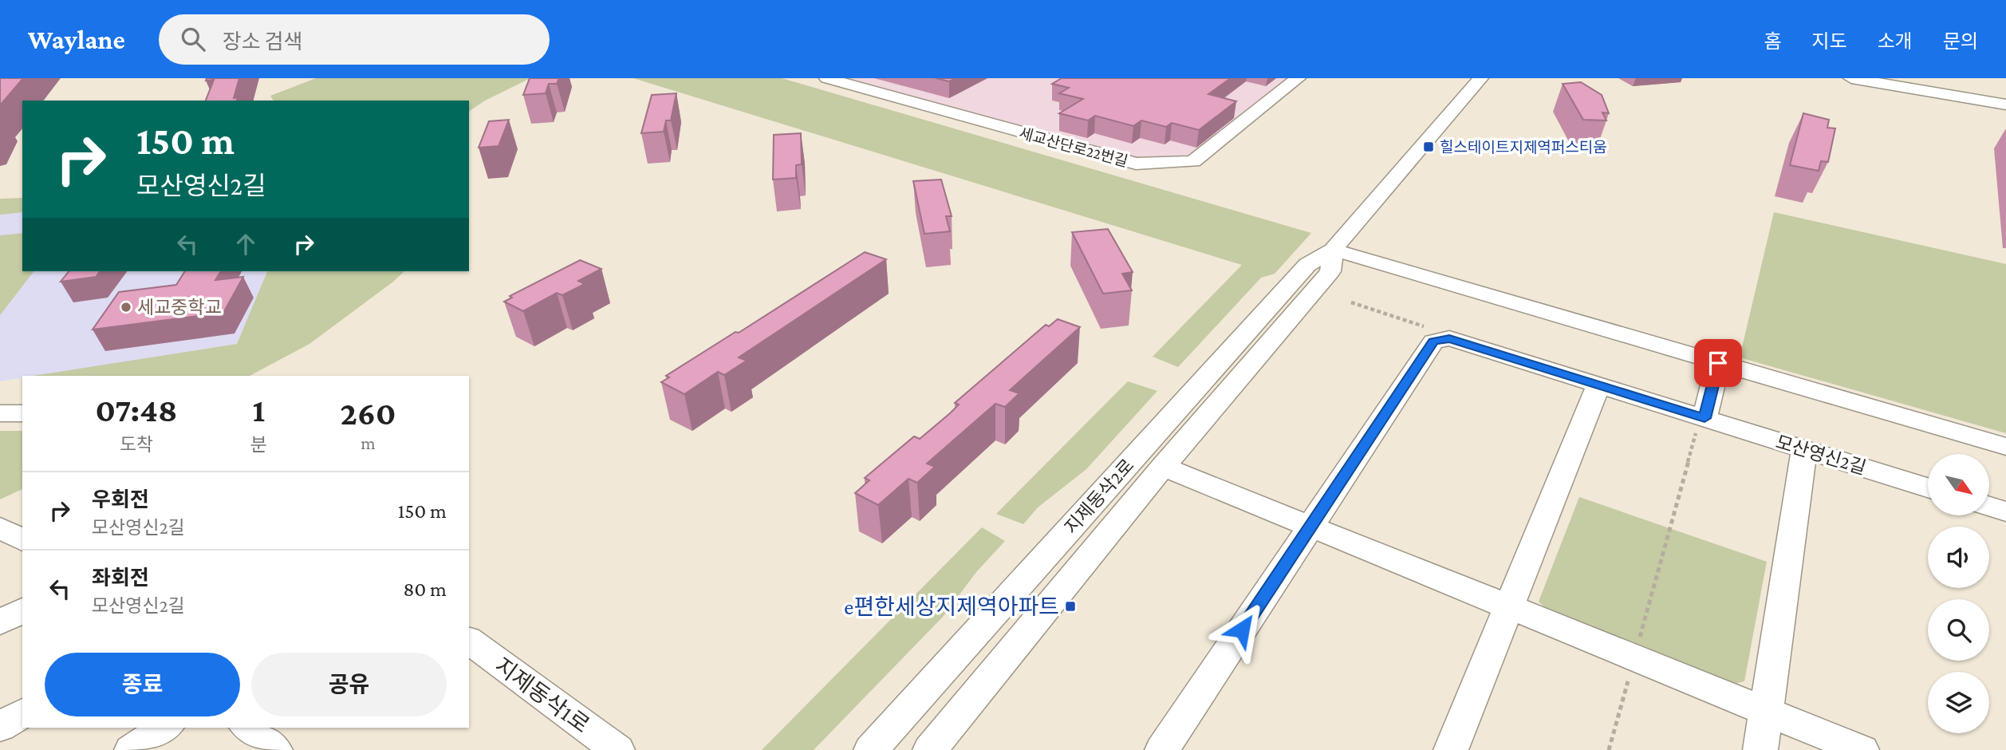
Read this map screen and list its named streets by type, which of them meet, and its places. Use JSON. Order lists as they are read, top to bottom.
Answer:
{
  "streets": {
    "street": [
      "세교산단로22번길",
      "모산영신2길",
      "지제동삭2로",
      "지제동삭1로"
    ]
  },
  "places": {
    "transit": ["힐스테이트지제역퍼스티움", "e편한세상지제역아파트"],
    "other": ["세교중학교"]
  },
  "north": "bottom right",
  "page": {
    "header": "Waylane",
    "search": "장소 검색",
    "nav": [
      "홈",
      "지도",
      "소개",
      "문의"
    ],
    "turn": ["150 m", "모산영신2길"],
    "eta": [
      "07:48",
      "도착",
      "1",
      "분",
      "260",
      "m"
    ],
    "list": [
      {
        "name": "우회전",
        "note": "모산영신2길",
        "value": "150 m"
      },
      {
        "name": "좌회전",
        "note": "모산영신2길",
        "value": "80 m"
      }
    ],
    "buttons": ["종료", "공유"]
  }
}
